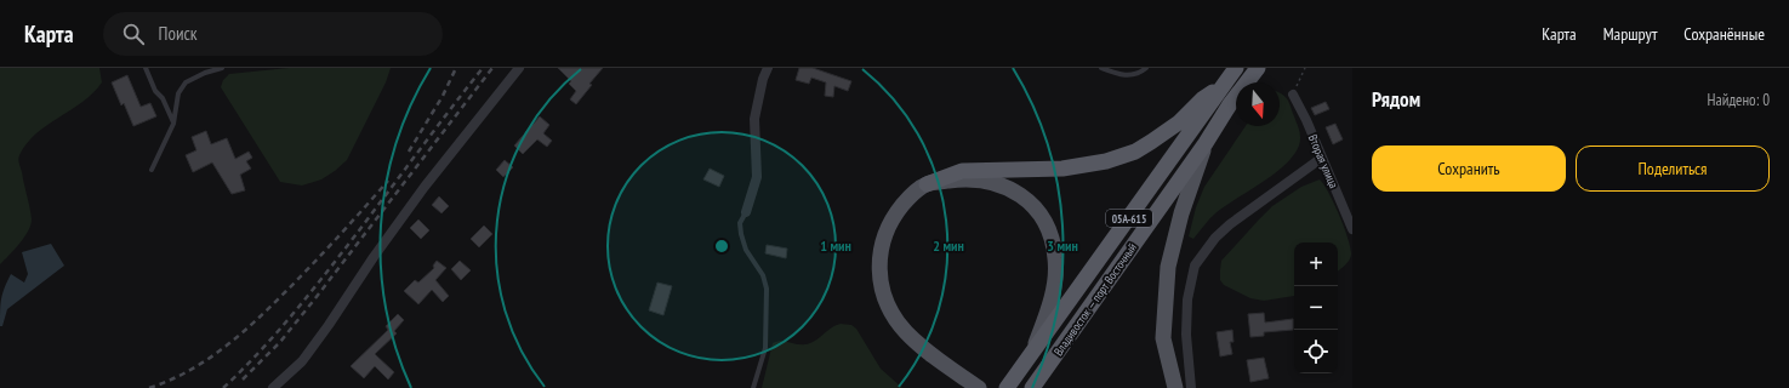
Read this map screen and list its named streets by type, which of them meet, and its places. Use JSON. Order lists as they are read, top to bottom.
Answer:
{
  "streets": {
    "highway": ["05А-615", "Владивосток — порт Восточный"],
    "street": ["Вторая улица"]
  },
  "north": "bottom",
  "page": {
    "header": "Карта",
    "search": "Поиск",
    "nav": ["Карта", "Маршрут", "Сохранённые"],
    "heading": ["Рядом", "Найдено: 0"],
    "buttons": ["Сохранить", "Поделиться"],
    "map_buttons": ["+", "−"]
  },
  "rings": ["1 мин", "2 мин", "3 мин"]
}
